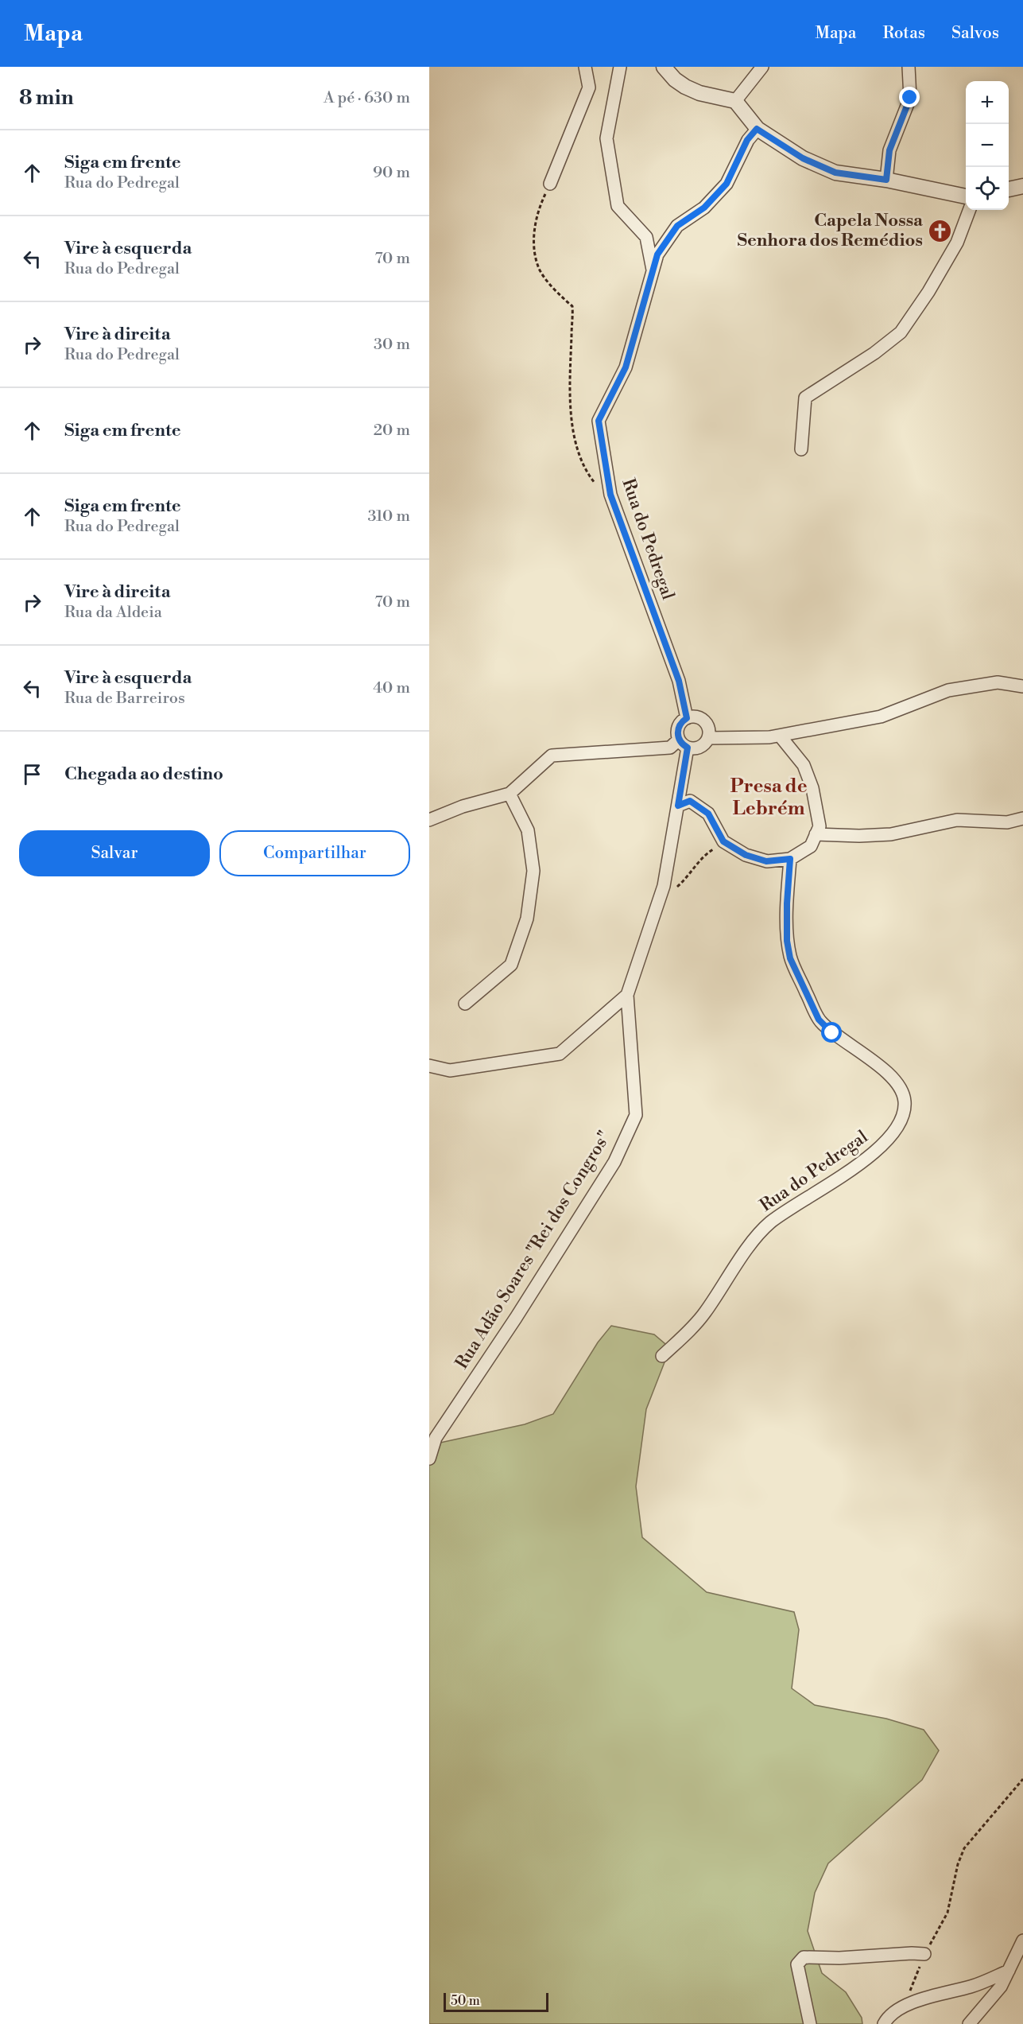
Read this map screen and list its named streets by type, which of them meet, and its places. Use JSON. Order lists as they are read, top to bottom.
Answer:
{
  "streets": {
    "street": ["Rua do Pedregal", "Rua Adão Soares \"Rei dos Congros\""]
  },
  "districts": ["Presa de Lebrém"],
  "places": {
    "church": ["Capela Nossa Senhora dos Remédios"]
  },
  "scale_bar": "50 m",
  "page": {
    "header": "Mapa",
    "nav": ["Mapa", "Rotas", "Salvos"],
    "heading": ["8 min", "A pé · 630 m"],
    "map_buttons": ["+", "−"],
    "list": [
      ["Siga em frente", "Rua do Pedregal", "90 m"],
      ["Vire à esquerda", "Rua do Pedregal", "70 m"],
      ["Vire à direita", "Rua do Pedregal", "30 m"],
      ["Siga em frente", "20 m"],
      ["Siga em frente", "Rua do Pedregal", "310 m"],
      ["Vire à direita", "Rua da Aldeia", "70 m"],
      ["Vire à esquerda", "Rua de Barreiros", "40 m"],
      "Chegada ao destino"
    ],
    "buttons": ["Salvar", "Compartilhar"],
    "scale": "50 m"
  }
}
